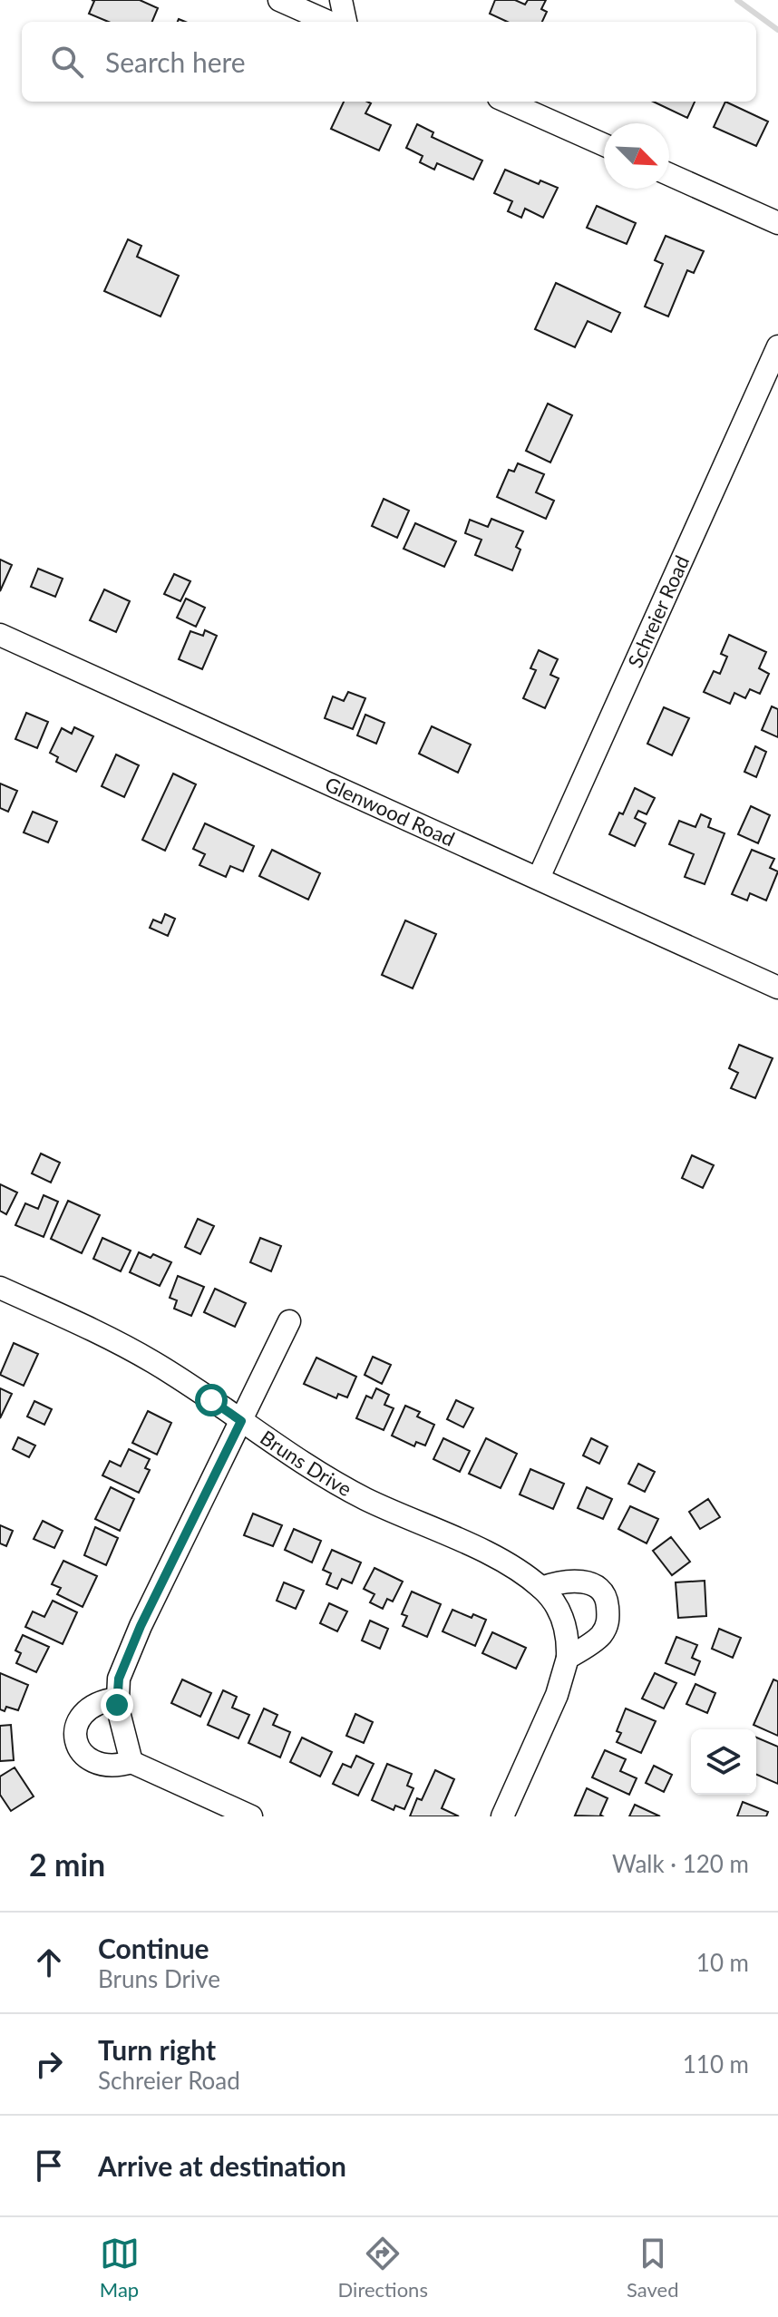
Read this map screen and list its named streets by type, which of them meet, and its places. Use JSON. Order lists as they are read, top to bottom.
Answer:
{
  "streets": {
    "street": ["Schreier Road", "Glenwood Road", "Bruns Drive"]
  },
  "crossings": [
    ["Schreier Road", "Glenwood Road"]
  ],
  "north": "bottom right",
  "page": {
    "search": "Search here",
    "heading": ["2 min", "Walk · 120 m"],
    "list": [
      ["Continue", "Bruns Drive", "10 m"],
      ["Turn right", "Schreier Road", "110 m"],
      "Arrive at destination"
    ],
    "nav": ["Map", "Directions", "Saved"]
  }
}
